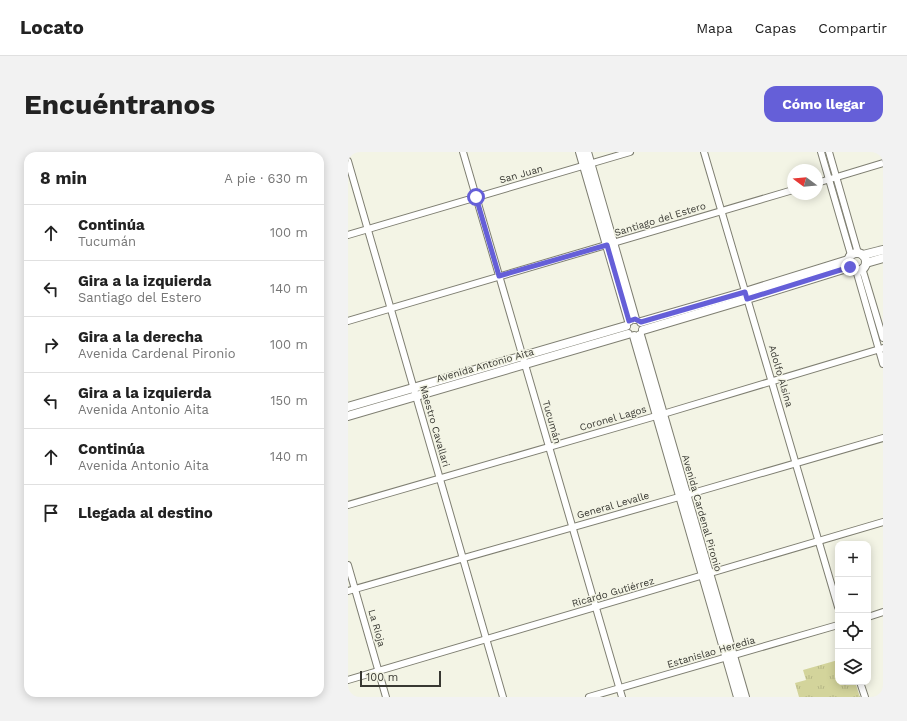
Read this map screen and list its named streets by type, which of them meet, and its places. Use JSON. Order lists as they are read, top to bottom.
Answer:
{
  "streets": {
    "main road": ["Avenida Antonio Aita", "Avenida Cardenal Pironio"],
    "street": [
      "San Juan",
      "Santiago del Estero",
      "Adolfo Alsina",
      "Coronel Lagos",
      "Tucumán",
      "Maestro Cavallari",
      "General Levalle",
      "Ricardo Gutiérrez",
      "La Rioja",
      "Estanislao Heredia"
    ]
  },
  "crossings": [
    ["San Juan", "Tucumán"],
    ["San Juan", "Maestro Cavallari"],
    ["San Juan", "Avenida Cardenal Pironio"],
    ["Santiago del Estero", "Adolfo Alsina"],
    ["Santiago del Estero", "Tucumán"],
    ["Santiago del Estero", "Maestro Cavallari"],
    ["Santiago del Estero", "Avenida Cardenal Pironio"],
    ["Avenida Antonio Aita", "Adolfo Alsina"],
    ["Avenida Antonio Aita", "Tucumán"],
    ["Avenida Antonio Aita", "Maestro Cavallari"],
    ["Avenida Antonio Aita", "Avenida Cardenal Pironio"],
    ["Adolfo Alsina", "Coronel Lagos"],
    ["Adolfo Alsina", "General Levalle"],
    ["Adolfo Alsina", "Ricardo Gutiérrez"],
    ["Coronel Lagos", "Tucumán"],
    ["Coronel Lagos", "Maestro Cavallari"],
    ["Coronel Lagos", "Avenida Cardenal Pironio"],
    ["Tucumán", "General Levalle"],
    ["Tucumán", "Ricardo Gutiérrez"],
    ["Tucumán", "Estanislao Heredia"],
    ["Maestro Cavallari", "General Levalle"],
    ["Maestro Cavallari", "Ricardo Gutiérrez"],
    ["General Levalle", "Avenida Cardenal Pironio"],
    ["General Levalle", "La Rioja"],
    ["Avenida Cardenal Pironio", "Ricardo Gutiérrez"],
    ["Avenida Cardenal Pironio", "Estanislao Heredia"],
    ["Ricardo Gutiérrez", "La Rioja"]
  ],
  "scale_bar": "100 m",
  "north": "left",
  "page": {
    "header": "Locato",
    "nav": ["Mapa", "Capas", "Compartir"],
    "buttons": "Cómo llegar",
    "title": "Encuéntranos",
    "heading": ["8 min", "A pie · 630 m"],
    "list": [
      ["Continúa", "Tucumán", "100 m"],
      ["Gira a la izquierda", "Santiago del Estero", "140 m"],
      ["Gira a la derecha", "Avenida Cardenal Pironio", "100 m"],
      ["Gira a la izquierda", "Avenida Antonio Aita", "150 m"],
      ["Continúa", "Avenida Antonio Aita", "140 m"],
      "Llegada al destino"
    ],
    "map_buttons": ["+", "−"],
    "scale": "100 m"
  }
}
